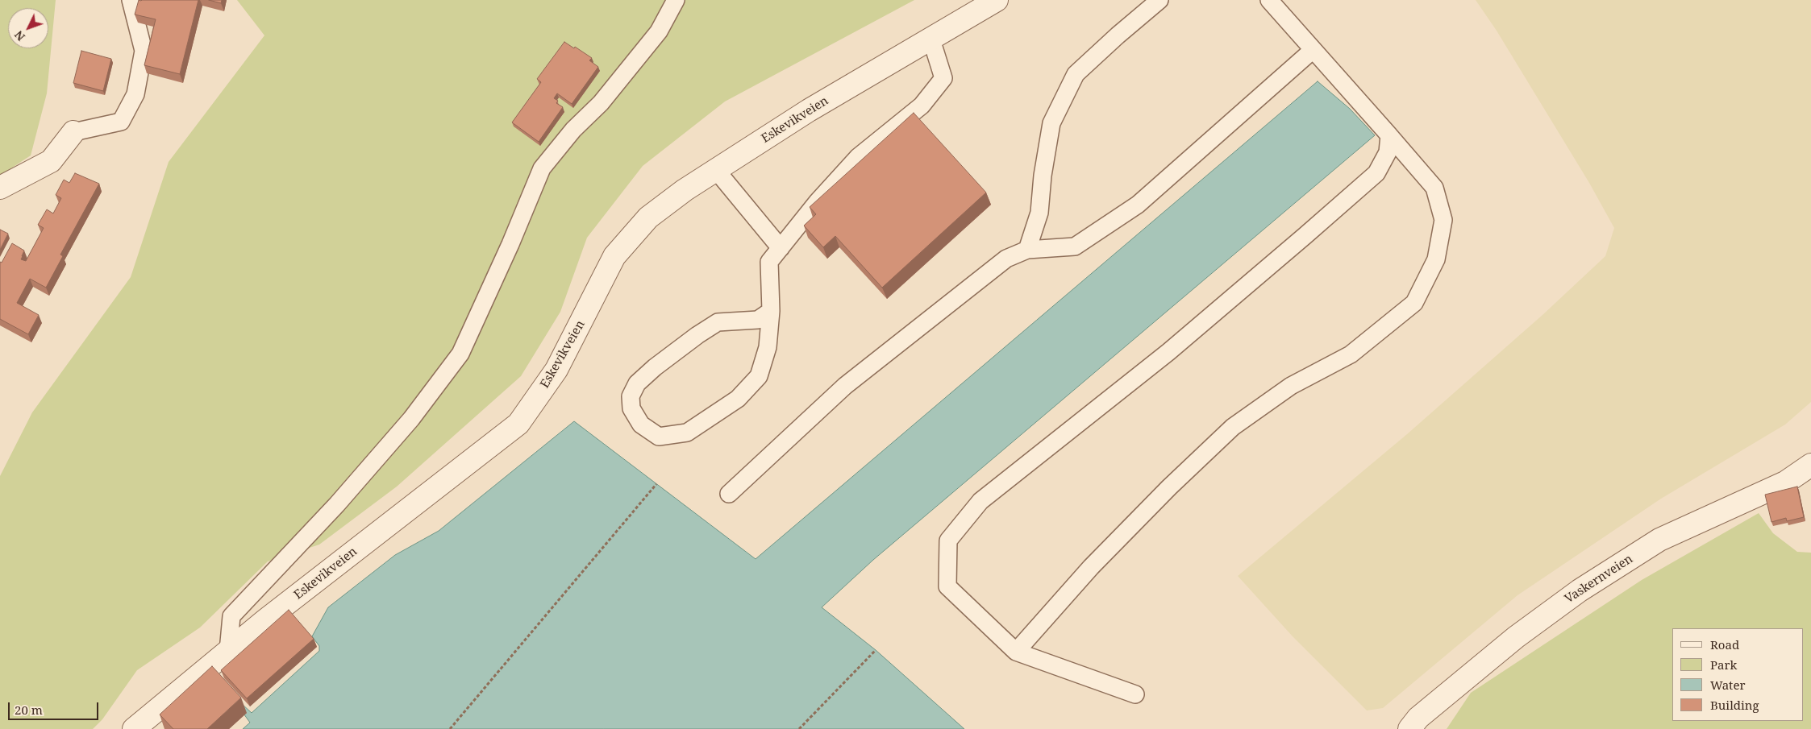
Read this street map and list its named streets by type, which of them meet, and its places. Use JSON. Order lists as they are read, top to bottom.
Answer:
{
  "streets": {
    "street": ["Eskevikveien", "Vaskernveien"]
  },
  "legend": [
    "Road",
    "Park",
    "Water",
    "Building"
  ],
  "scale_bar": "20 m",
  "north": "bottom left"
}
